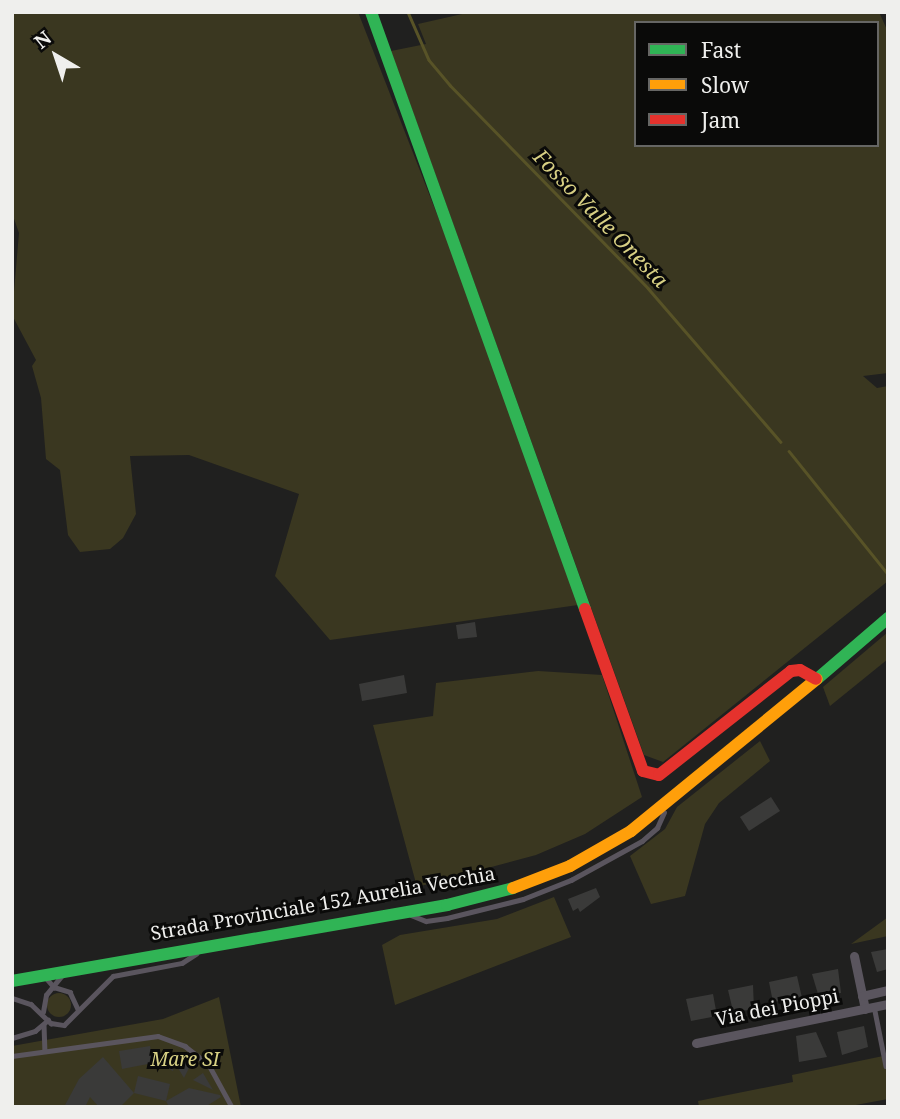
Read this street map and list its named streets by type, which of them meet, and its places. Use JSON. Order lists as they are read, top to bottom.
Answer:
{
  "streets": {
    "street": ["Strada Provinciale 152 Aurelia Vecchia", "Via dei Pioppi"]
  },
  "water": ["Fosso Valle Onesta"],
  "parks": ["Mare SI"],
  "legend": ["Fast", "Slow", "Jam"],
  "north": "top left"
}
